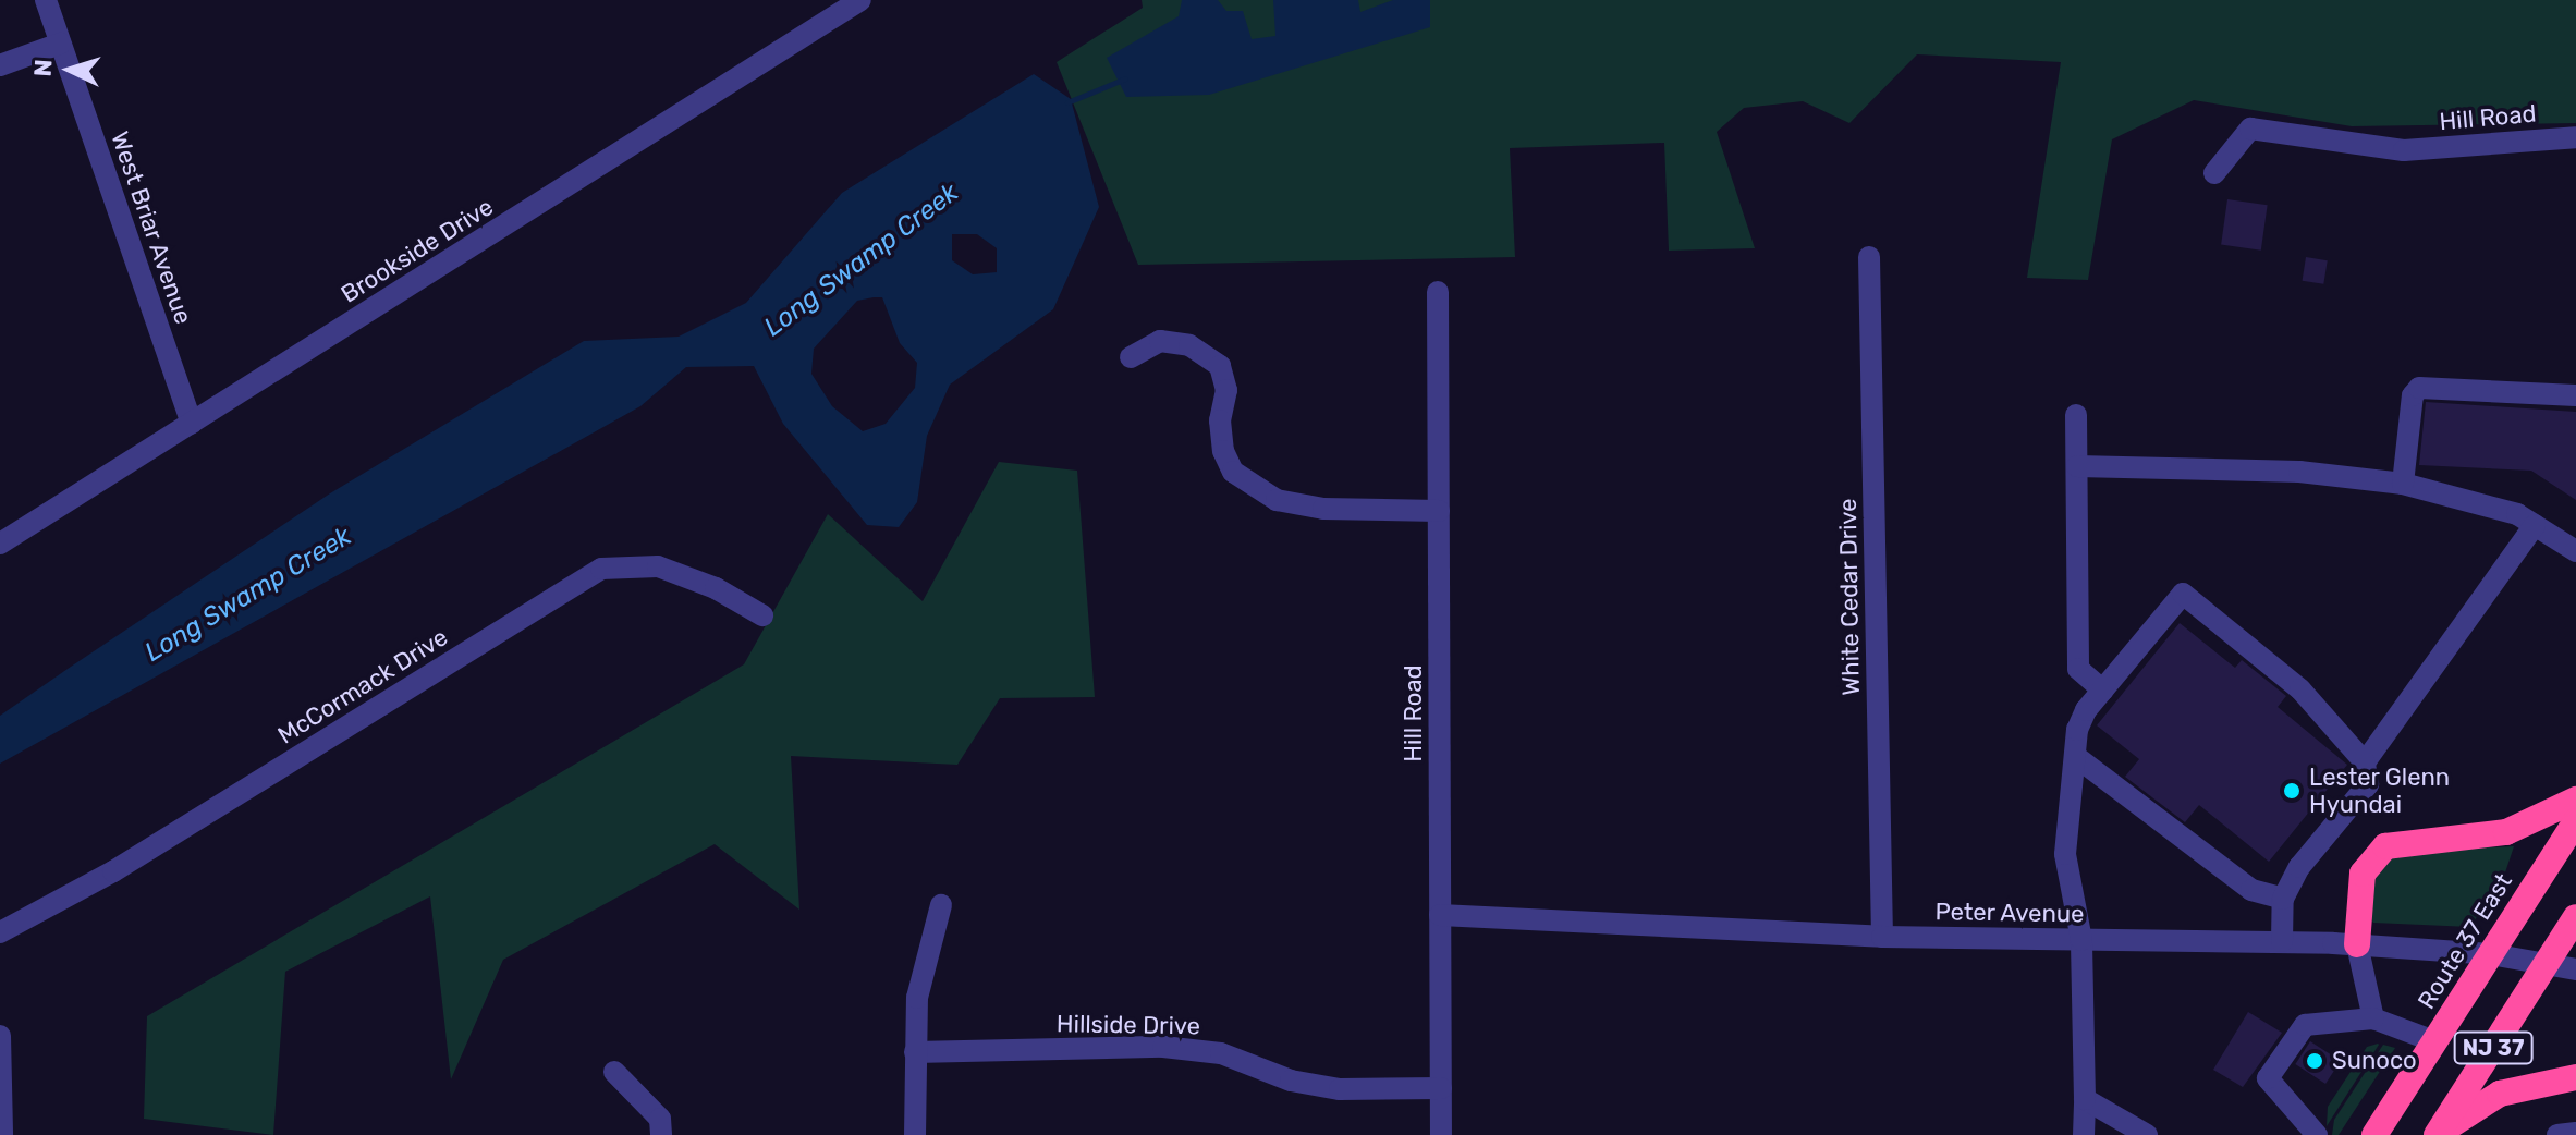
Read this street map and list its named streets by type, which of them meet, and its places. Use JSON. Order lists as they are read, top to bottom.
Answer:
{
  "streets": {
    "highway": ["Route 37 East", "NJ 37"],
    "street": [
      "Hill Road",
      "West Briar Avenue",
      "Brookside Drive",
      "White Cedar Drive",
      "McCormack Drive",
      "Peter Avenue",
      "Hillside Drive"
    ]
  },
  "crossings": [
    ["Hill Road", "Peter Avenue"],
    ["Hill Road", "Hillside Drive"],
    ["West Briar Avenue", "Brookside Drive"],
    ["White Cedar Drive", "Peter Avenue"],
    ["Peter Avenue", "Route 37 East"],
    ["Peter Avenue", "NJ 37"]
  ],
  "water": ["Long Swamp Creek"],
  "places": ["Lester Glenn Hyundai", "Sunoco"],
  "north": "left"
}
